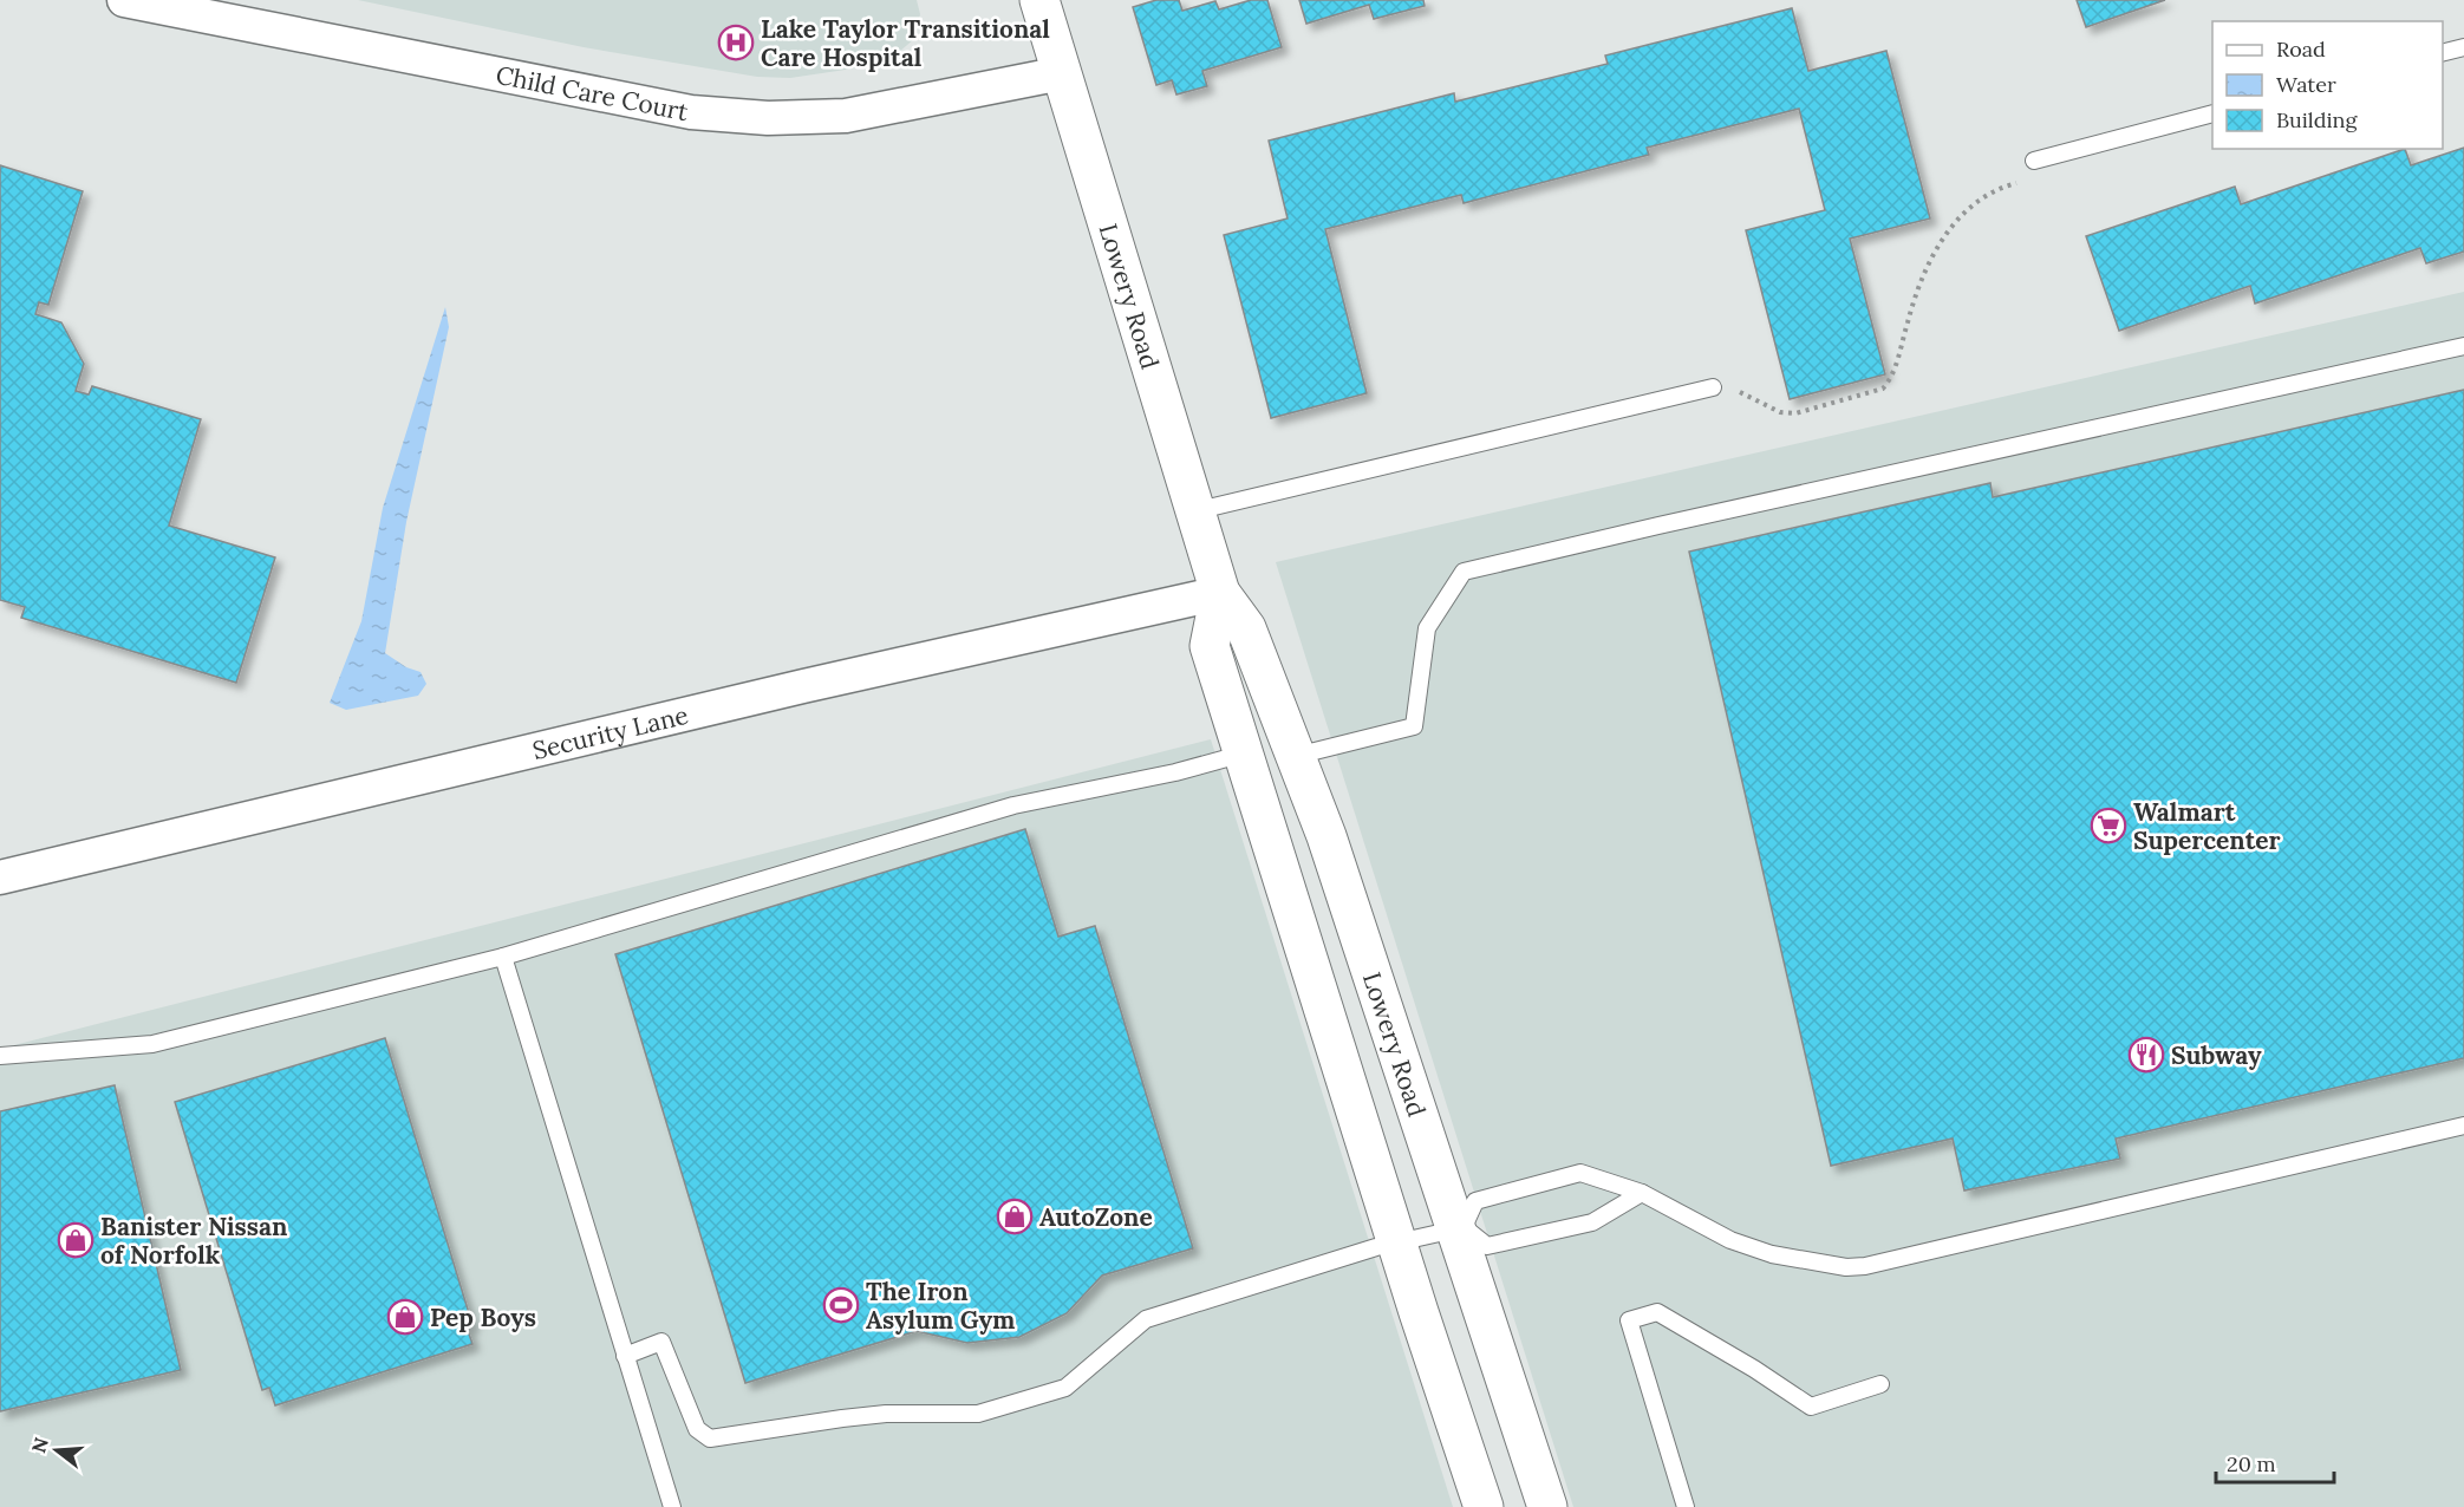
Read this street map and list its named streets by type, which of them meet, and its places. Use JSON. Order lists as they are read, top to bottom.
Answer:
{
  "streets": {
    "street": ["Child Care Court", "Lowery Road", "Security Lane"]
  },
  "crossings": [
    ["Child Care Court", "Lowery Road"],
    ["Lowery Road", "Security Lane"]
  ],
  "places": {
    "hospital": ["Lake Taylor Transitional Care Hospital"],
    "supermarket": ["Walmart Supercenter"],
    "restaurant": ["Subway"],
    "shop": ["AutoZone", "Banister Nissan of Norfolk", "Pep Boys"],
    "sports": ["The Iron Asylum Gym"]
  },
  "legend": ["Road", "Water", "Building"],
  "scale_bar": "20 m",
  "north": "left"
}
